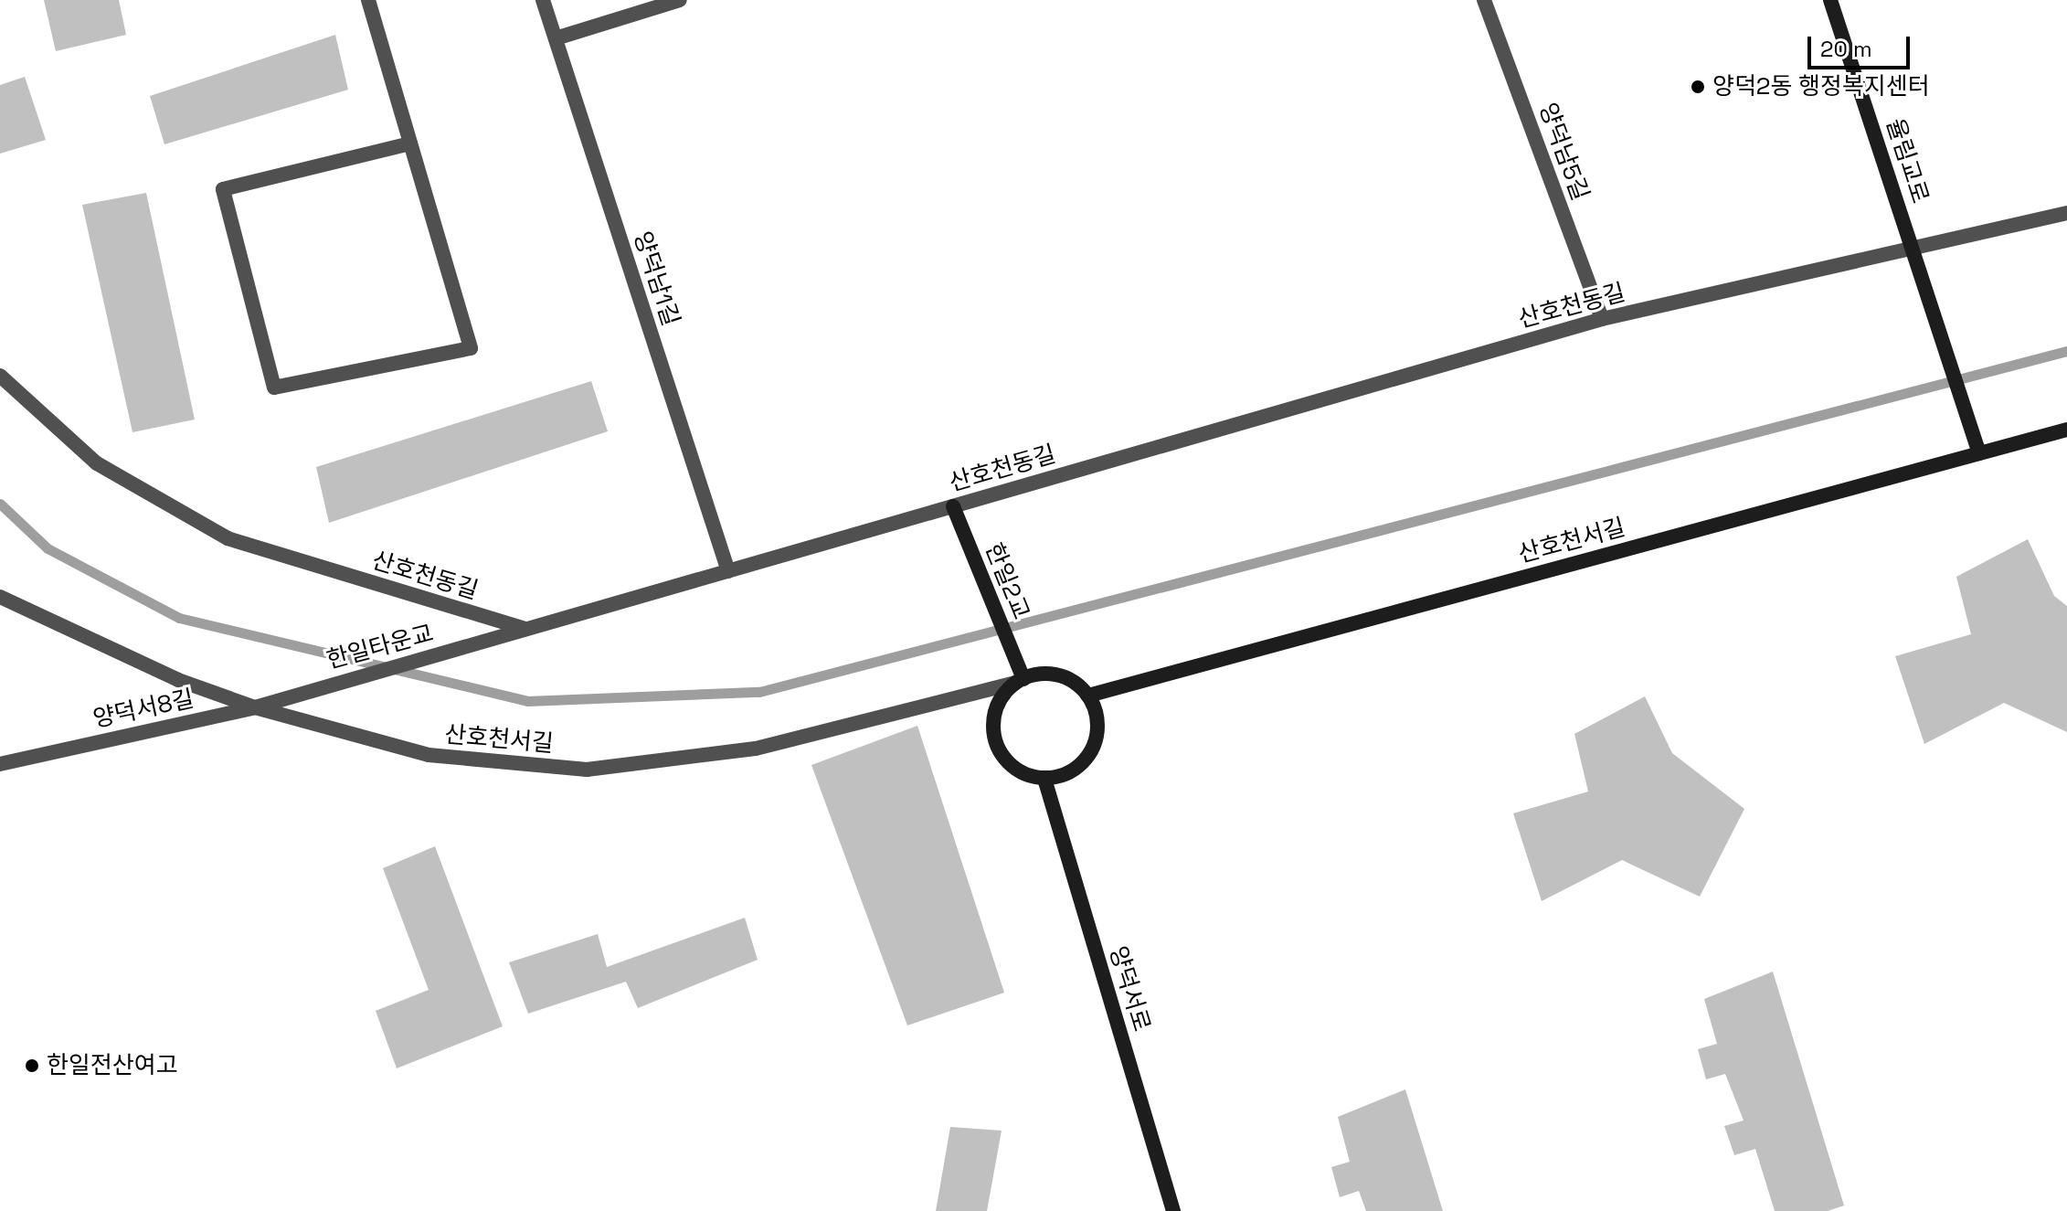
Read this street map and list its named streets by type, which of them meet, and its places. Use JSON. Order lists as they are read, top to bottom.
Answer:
{
  "streets": {
    "street": [
      "양덕남5길",
      "율림교로",
      "양덕남1길",
      "산호천동길",
      "산호천서길",
      "한일2교",
      "한일타운교",
      "양덕서8길",
      "양덕서로"
    ]
  },
  "crossings": [
    ["양덕남5길", "산호천동길"],
    ["율림교로", "산호천동길"],
    ["율림교로", "산호천서길"],
    ["양덕남1길", "산호천동길"],
    ["산호천동길", "한일2교"],
    ["산호천동길", "한일타운교"],
    ["산호천서길", "한일2교"],
    ["산호천서길", "양덕서8길"],
    ["산호천서길", "양덕서로"],
    ["한일2교", "양덕서로"],
    ["한일타운교", "양덕서8길"]
  ],
  "places": ["양덕2동 행정복지센터", "한일전산여고"],
  "scale_bar": "20 m"
}
